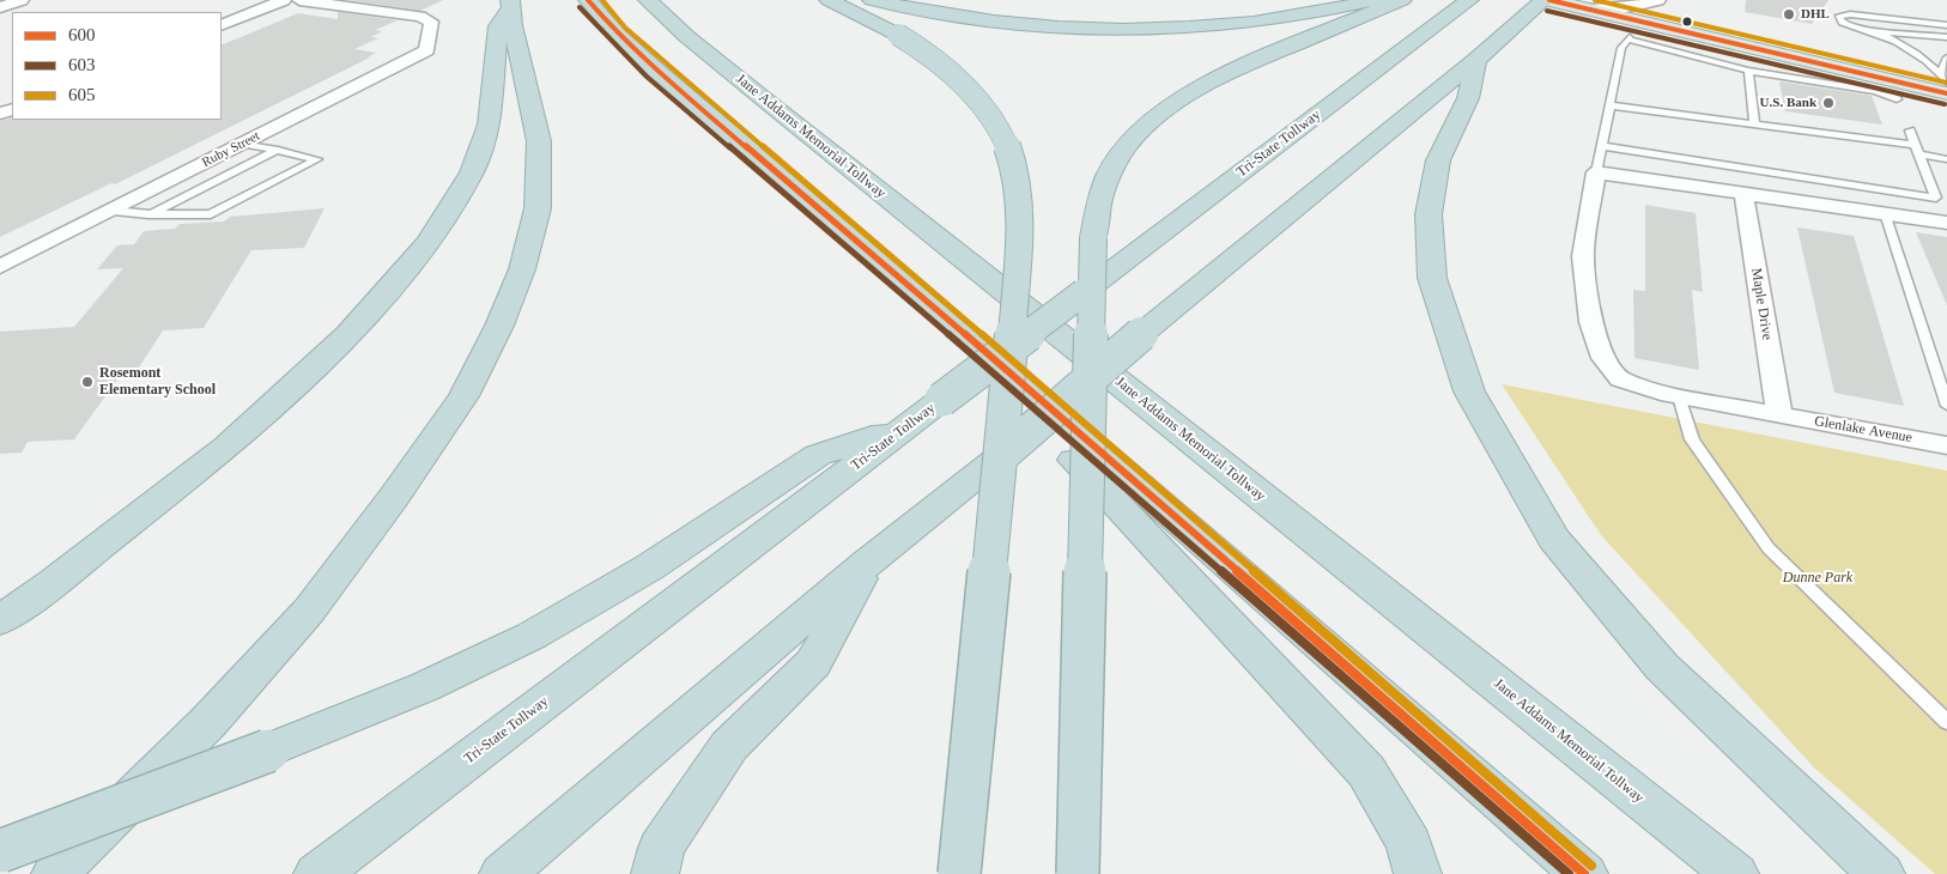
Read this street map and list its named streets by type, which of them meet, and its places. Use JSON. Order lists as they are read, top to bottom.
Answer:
{
  "streets": {
    "highway": ["Jane Addams Memorial Tollway", "Tri-State Tollway"],
    "street": ["Ruby Street", "Maple Drive", "Glenlake Avenue"]
  },
  "crossings": [
    ["Maple Drive", "Glenlake Avenue"]
  ],
  "parks": ["Dunne Park"],
  "places": ["DHL", "U.S. Bank", "Rosemont Elementary School"],
  "lines": ["transit line 600", "transit line 605", "transit line 603"],
  "legend": ["600", "603", "605"]
}
